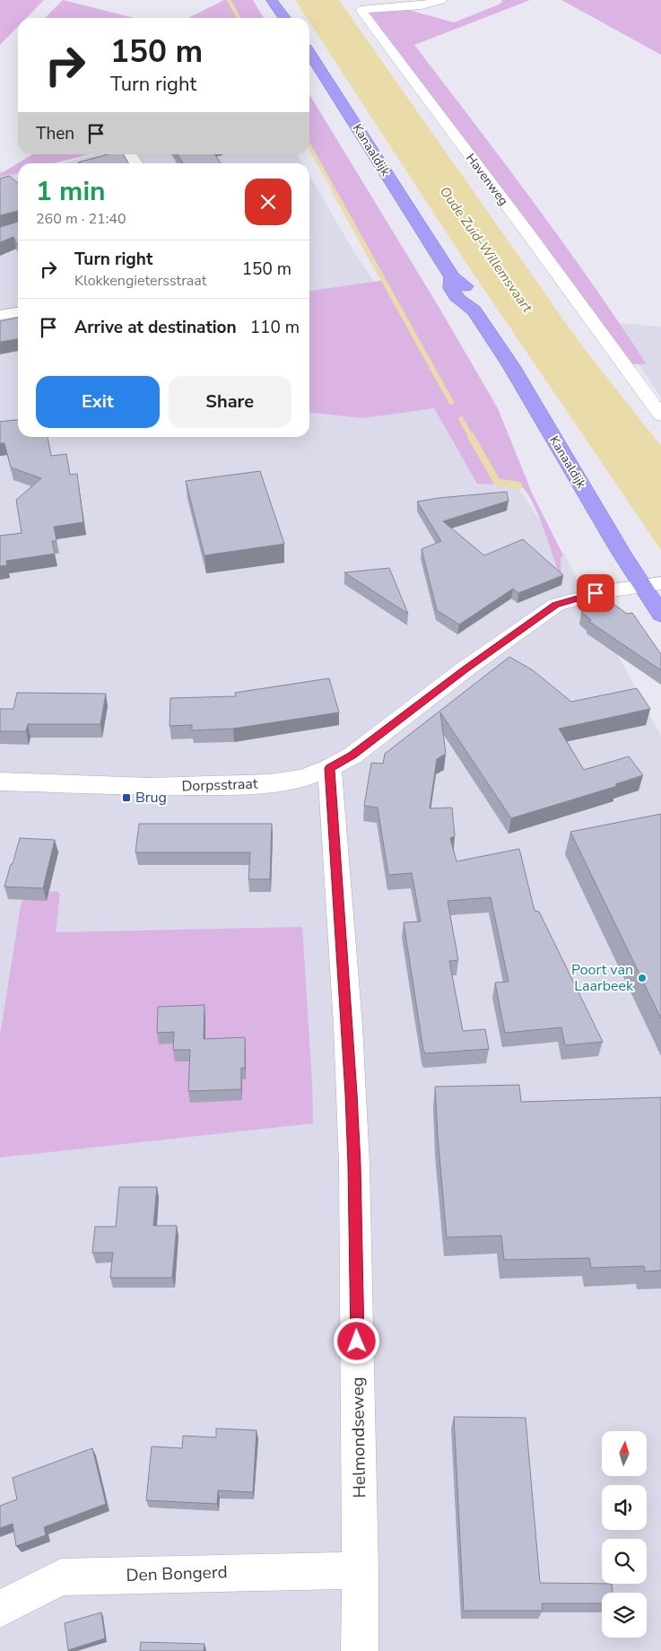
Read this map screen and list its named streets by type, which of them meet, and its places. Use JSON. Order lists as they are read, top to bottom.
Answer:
{
  "streets": {
    "main road": ["Kanaaldijk"],
    "street": [
      "Havenweg",
      "Dorpsstraat",
      "Helmondseweg",
      "Den Bongerd"
    ]
  },
  "crossings": [
    ["Kanaaldijk", "Dorpsstraat"],
    ["Dorpsstraat", "Helmondseweg"],
    ["Helmondseweg", "Den Bongerd"]
  ],
  "water": ["Oude Zuid-Willemsvaart"],
  "places": {
    "transit": ["Brug"],
    "other": ["Poort van Laarbeek"]
  },
  "north": "top",
  "page": {
    "turn": ["150 m", "Turn right"],
    "then": "Then",
    "heading": ["1 min", "260 m · 21:40"],
    "list": [
      {
        "name": "Turn right",
        "note": "Klokkengietersstraat",
        "value": "150 m"
      },
      {
        "name": "Arrive at destination",
        "value": "110 m"
      }
    ],
    "buttons": ["Exit", "Share"]
  }
}
